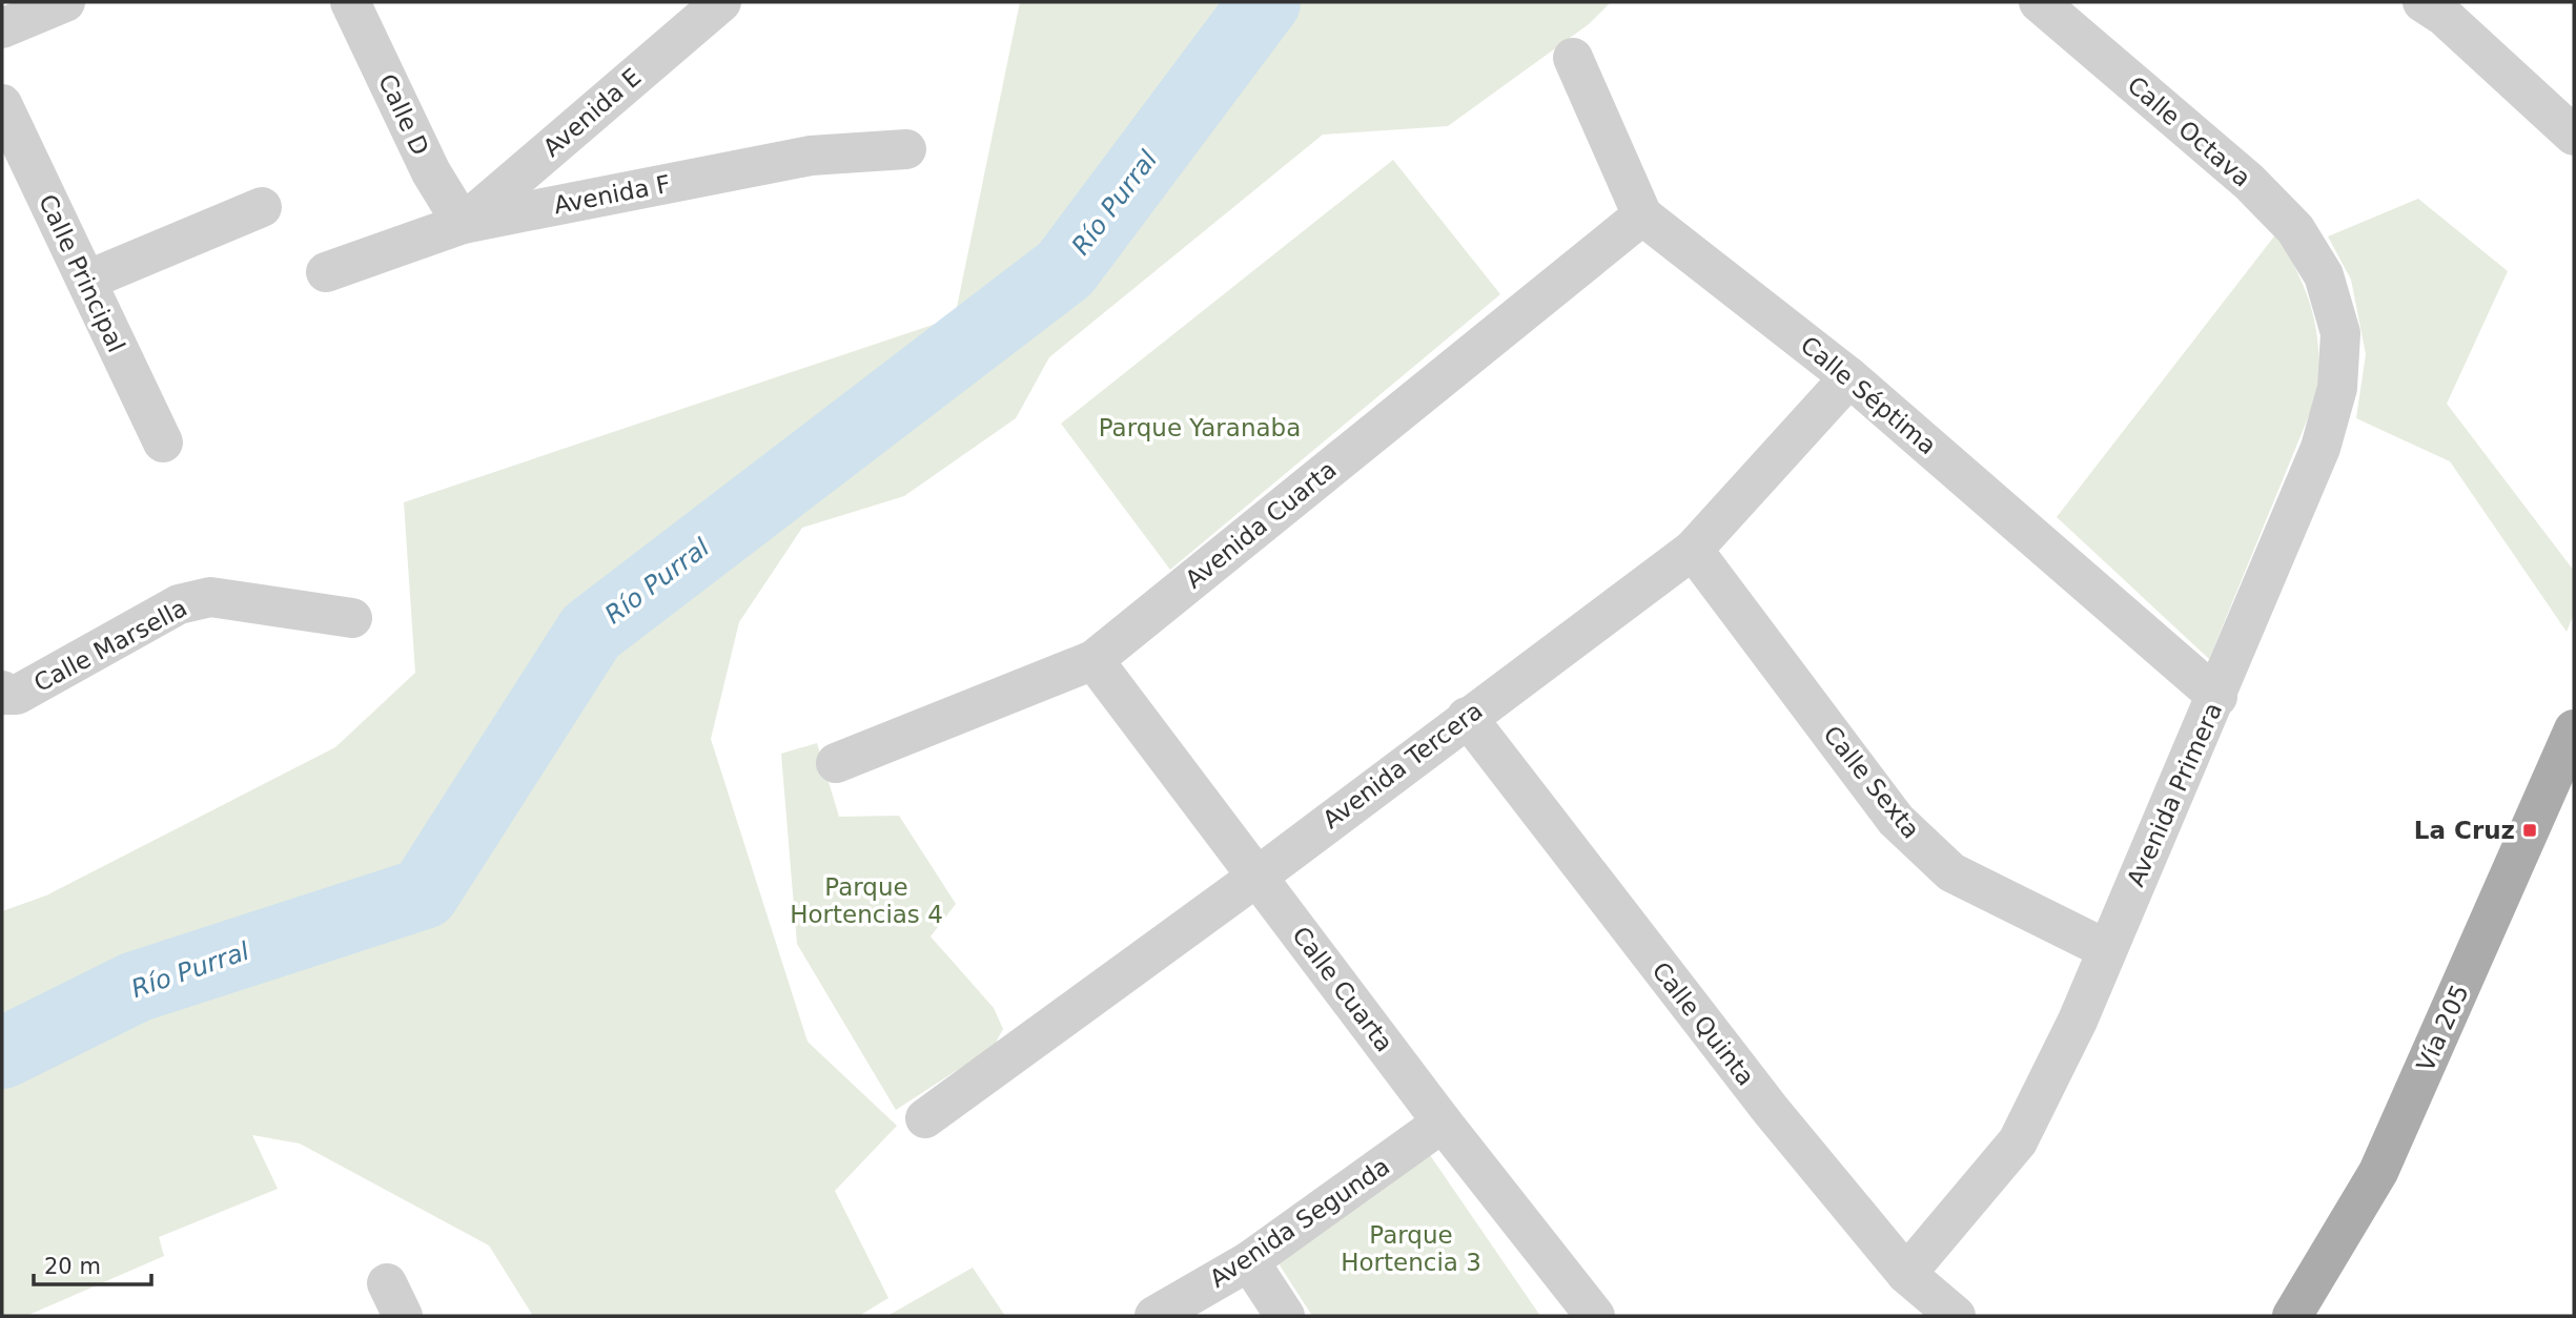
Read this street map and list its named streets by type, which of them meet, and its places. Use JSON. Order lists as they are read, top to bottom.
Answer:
{
  "streets": {
    "main road": ["Vía 205"],
    "street": [
      "Avenida E",
      "Calle D",
      "Calle Octava",
      "Avenida F",
      "Calle Principal",
      "Calle Séptima",
      "Avenida Cuarta",
      "Calle Marsella",
      "Avenida Tercera",
      "Calle Sexta",
      "Avenida Primera",
      "Calle Cuarta",
      "Calle Quinta",
      "Avenida Segunda"
    ]
  },
  "crossings": [
    ["Avenida E", "Calle D"],
    ["Avenida E", "Avenida F"],
    ["Calle D", "Avenida F"],
    ["Calle Octava", "Avenida Primera"],
    ["Calle Séptima", "Avenida Cuarta"],
    ["Calle Séptima", "Avenida Tercera"],
    ["Calle Séptima", "Avenida Primera"],
    ["Avenida Cuarta", "Calle Cuarta"],
    ["Avenida Tercera", "Calle Sexta"],
    ["Avenida Tercera", "Calle Cuarta"],
    ["Avenida Tercera", "Calle Quinta"],
    ["Calle Sexta", "Avenida Primera"],
    ["Avenida Primera", "Calle Quinta"],
    ["Calle Cuarta", "Avenida Segunda"]
  ],
  "water": ["Río Purral"],
  "parks": ["Parque Yaranaba", "Parque Hortencias 4", "Parque Hortencia 3"],
  "places": {
    "transit": ["La Cruz"]
  },
  "scale_bar": "20 m"
}
